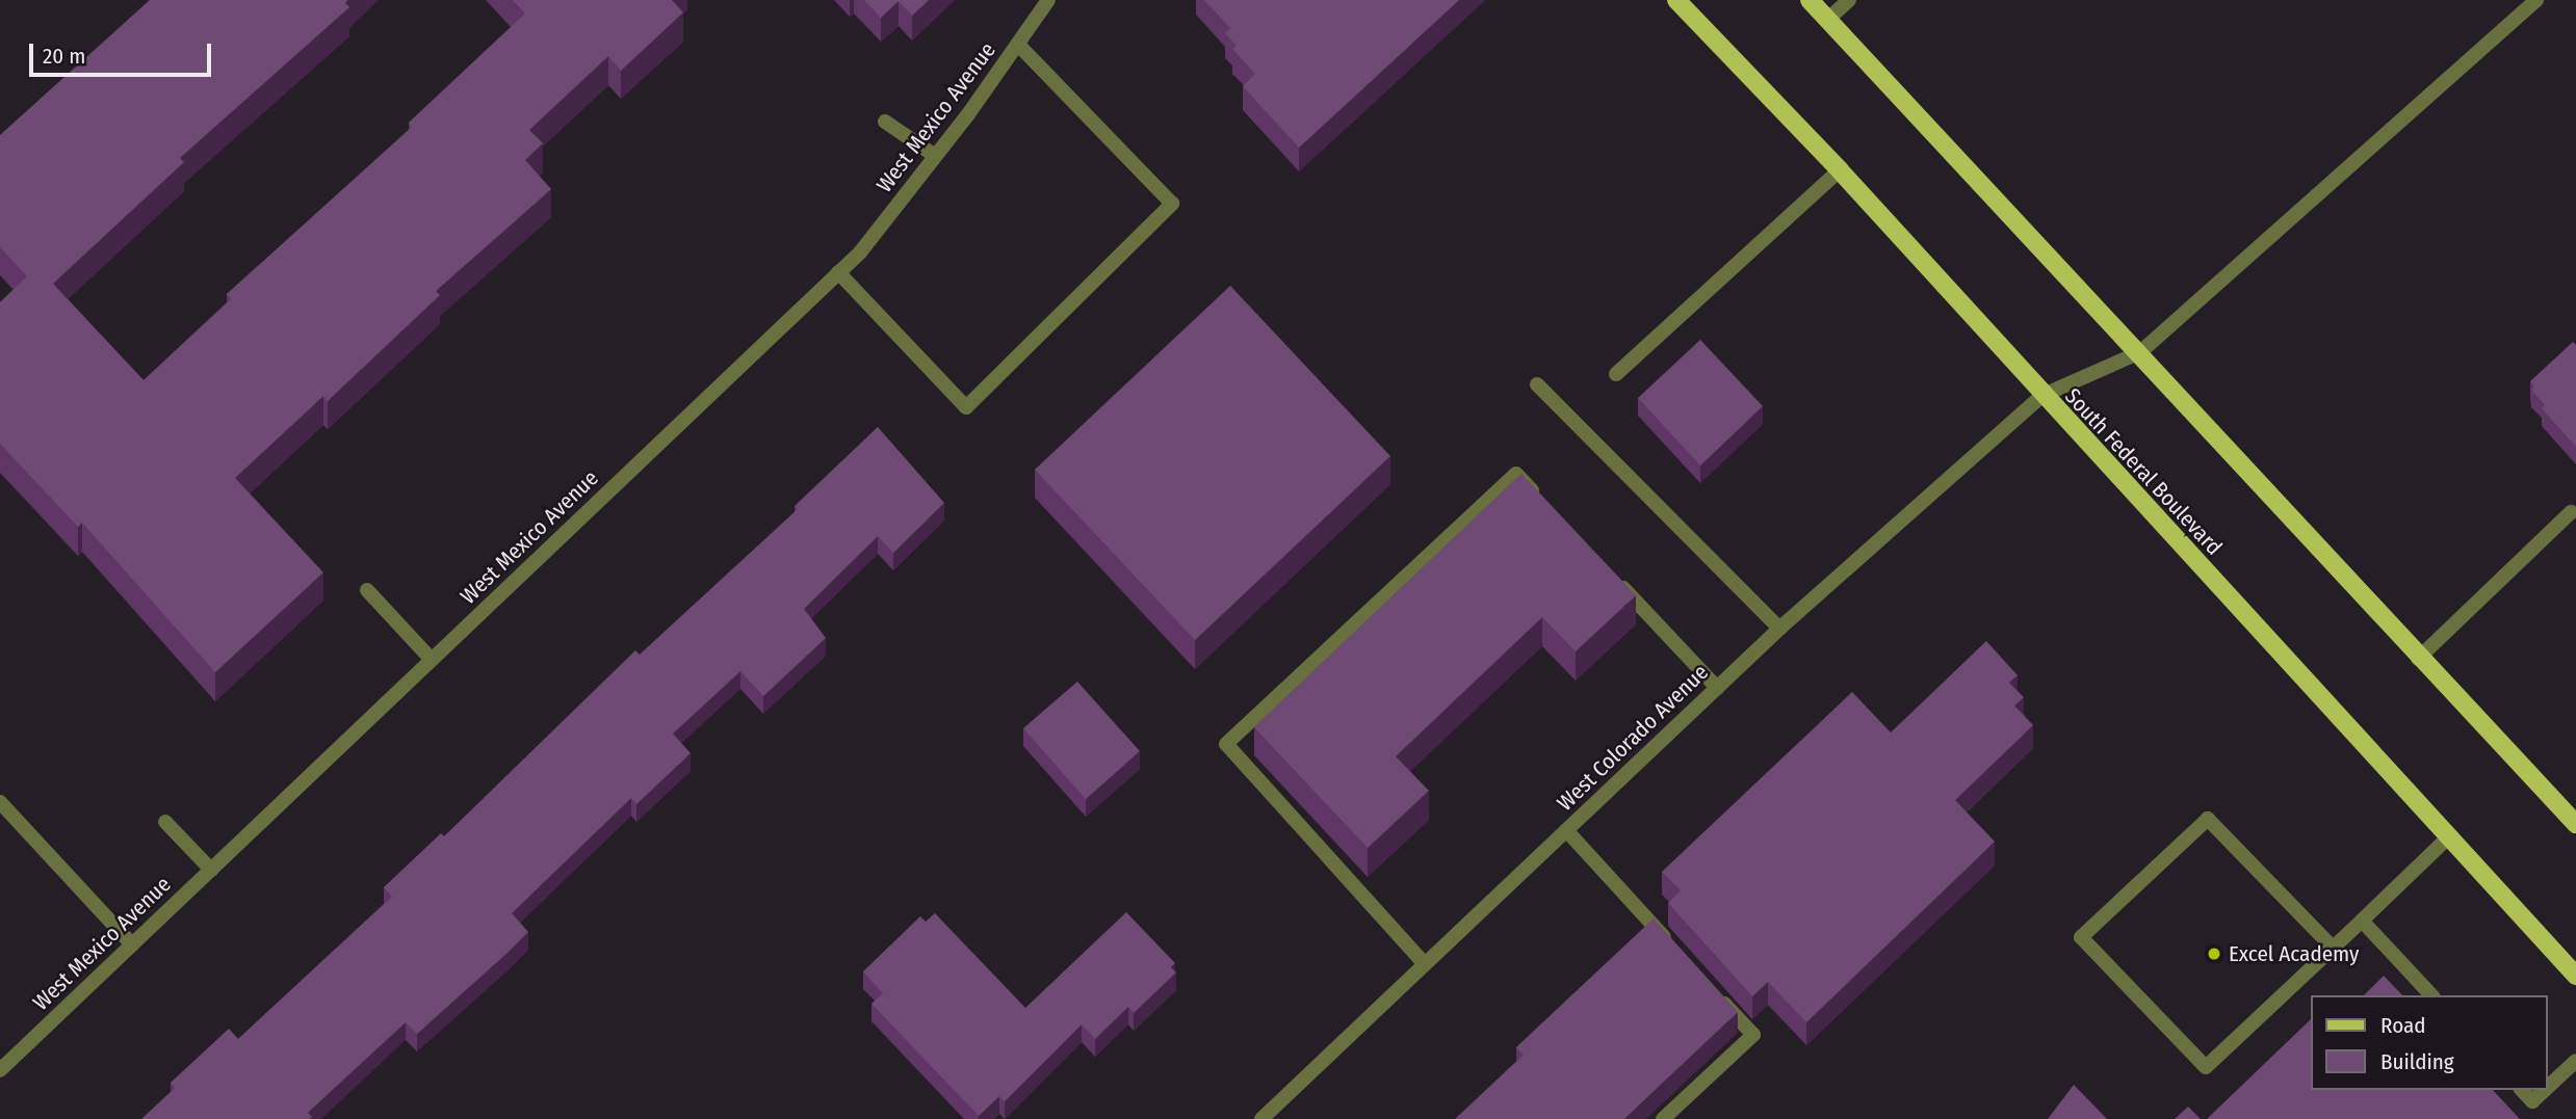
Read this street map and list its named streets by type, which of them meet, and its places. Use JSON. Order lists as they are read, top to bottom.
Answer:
{
  "streets": {
    "main road": ["South Federal Boulevard"],
    "street": ["West Mexico Avenue", "West Colorado Avenue"]
  },
  "crossings": [
    ["South Federal Boulevard", "West Colorado Avenue"]
  ],
  "places": ["Excel Academy"],
  "legend": ["Road", "Building"],
  "scale_bar": "20 m"
}
